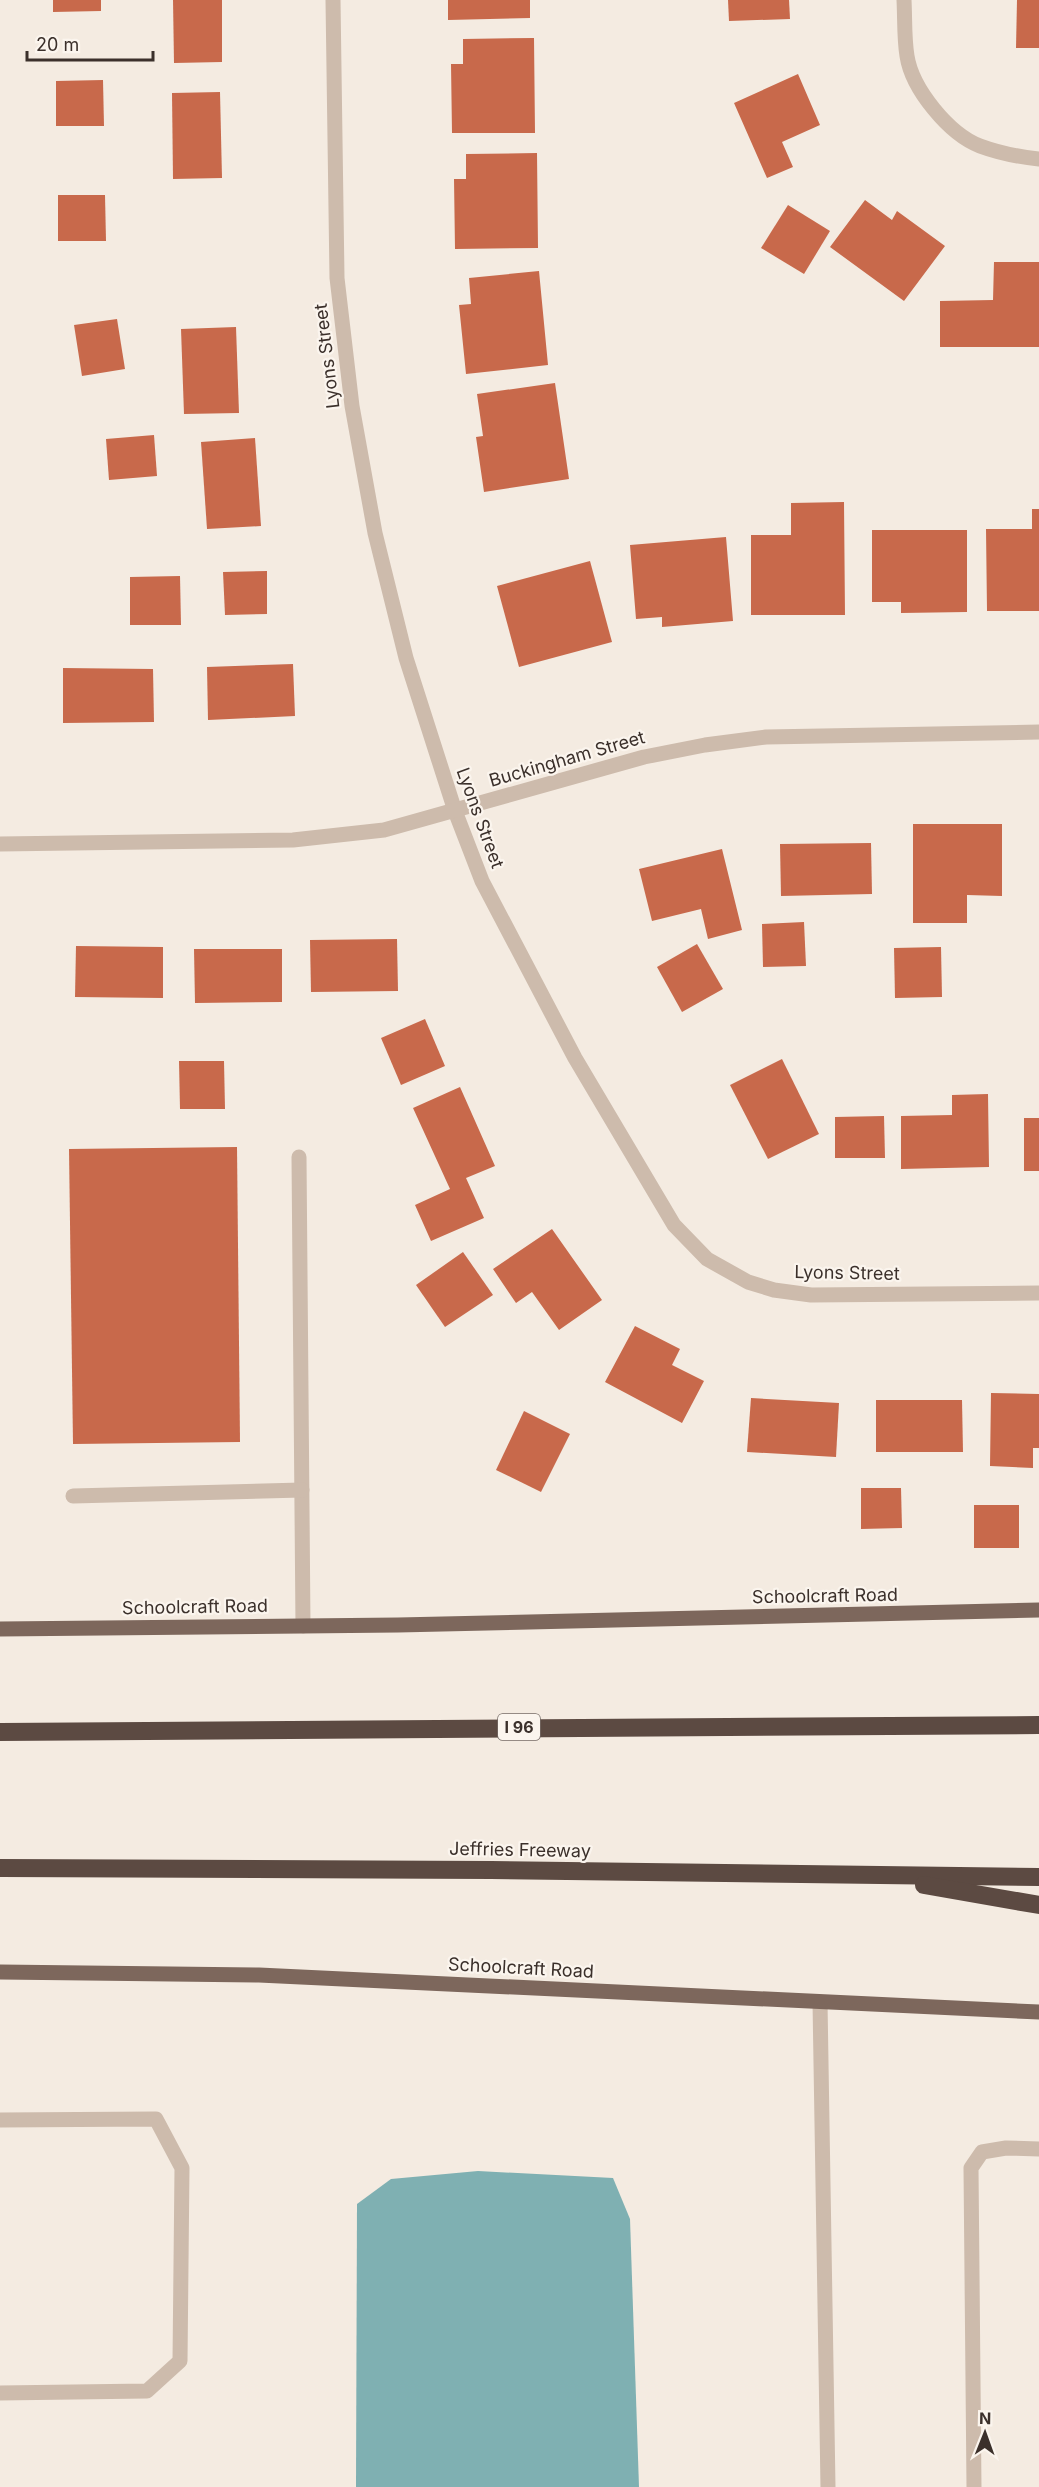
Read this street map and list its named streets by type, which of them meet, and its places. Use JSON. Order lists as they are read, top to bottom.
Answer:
{
  "streets": {
    "highway": ["I 96", "Jeffries Freeway"],
    "main road": ["Schoolcraft Road"],
    "street": ["Lyons Street", "Buckingham Street"]
  },
  "crossings": [
    ["Lyons Street", "Buckingham Street"]
  ],
  "scale_bar": "20 m",
  "north": "top"
}
